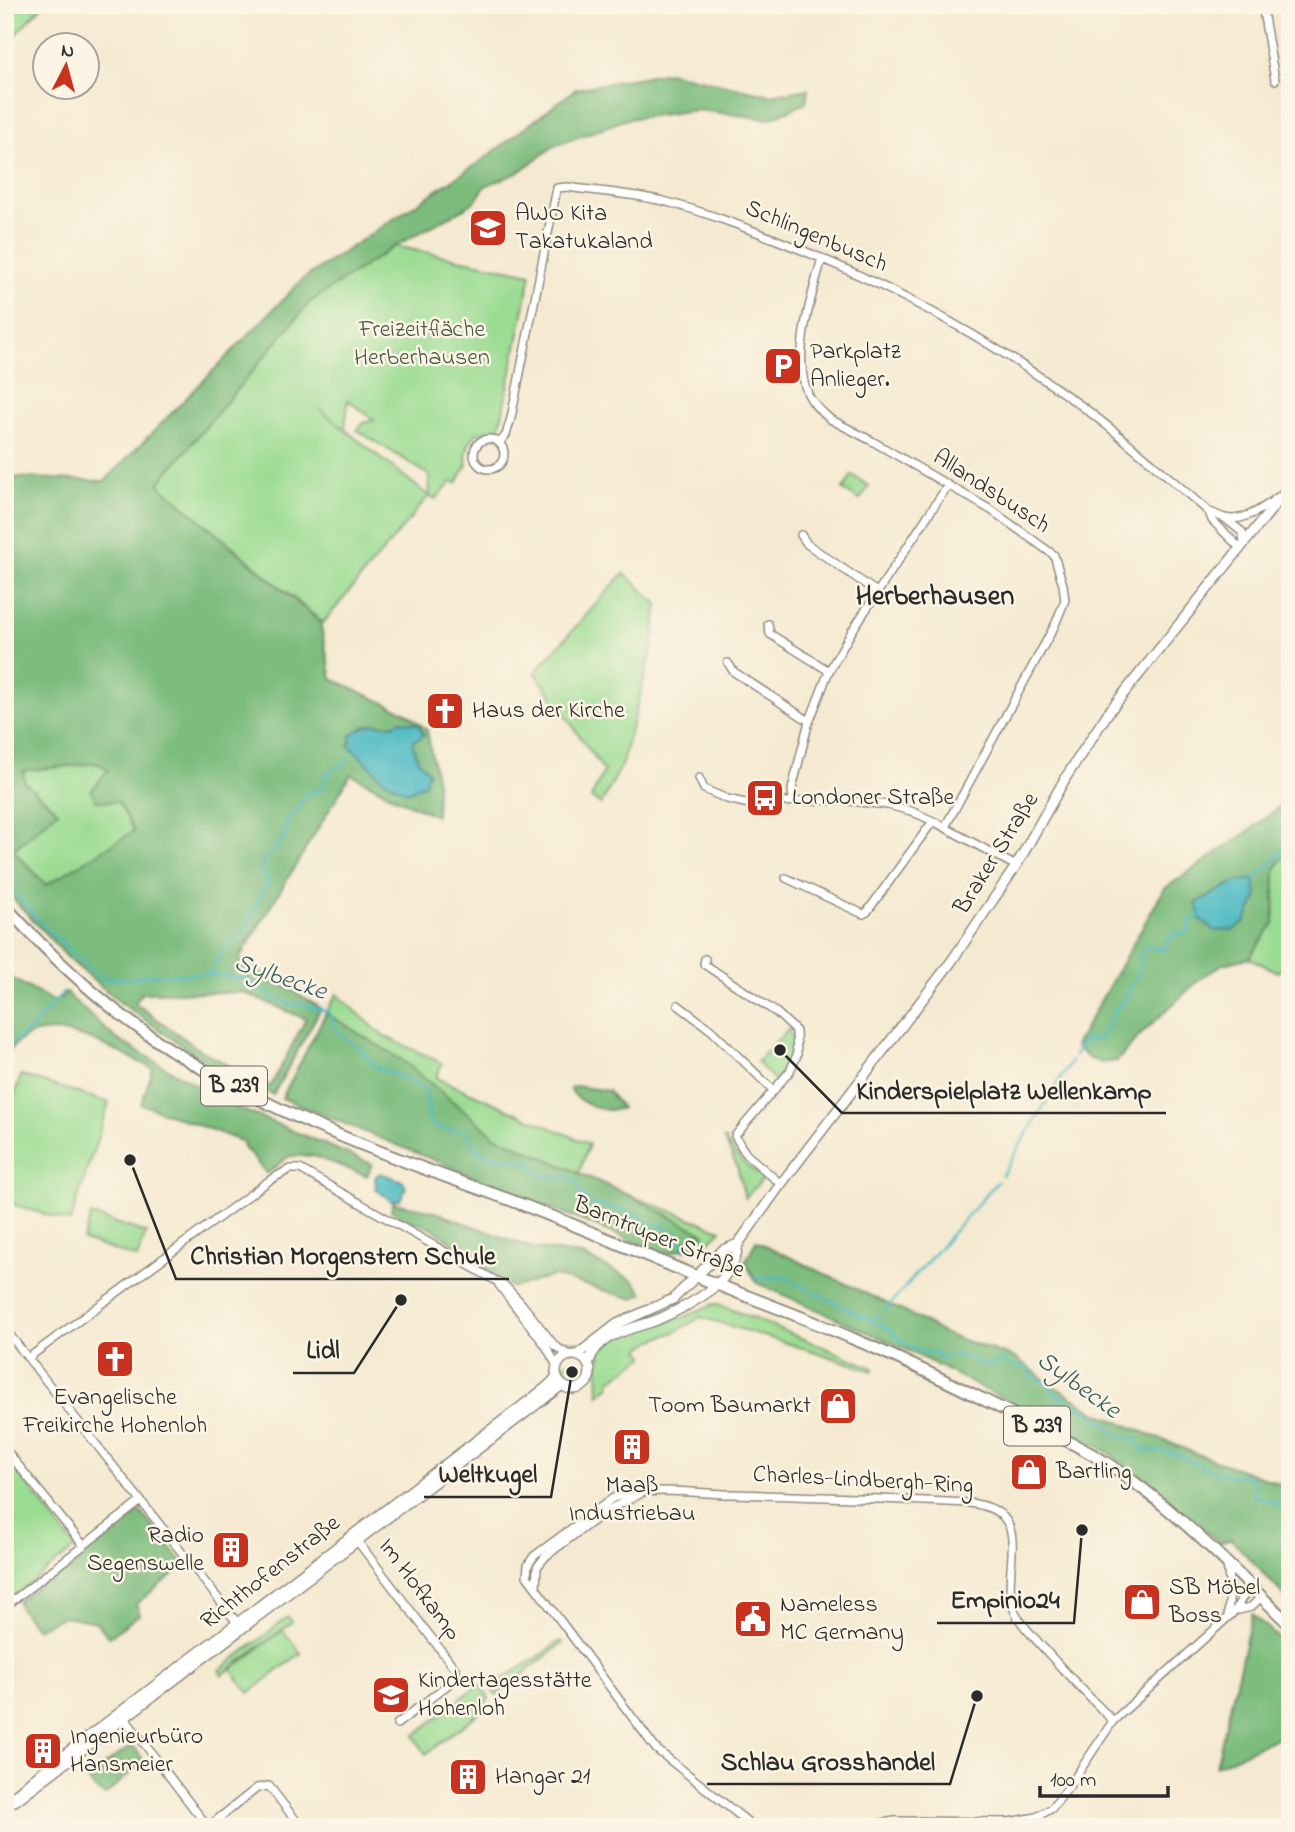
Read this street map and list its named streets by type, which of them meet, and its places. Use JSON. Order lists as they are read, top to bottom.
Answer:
{
  "streets": {
    "main road": ["B 239", "Barntruper Straße"],
    "street": [
      "Schlingenbusch",
      "Allandsbusch",
      "Braker Straße",
      "Charles-Lindbergh-Ring",
      "Richthofenstraße",
      "Im Hofkamp"
    ]
  },
  "crossings": [
    ["Schlingenbusch", "Allandsbusch"],
    ["Schlingenbusch", "Braker Straße"],
    ["Braker Straße", "Barntruper Straße"],
    ["Richthofenstraße", "Im Hofkamp"]
  ],
  "districts": ["Herberhausen"],
  "water": ["Sylbecke"],
  "parks": ["Freizeitfläche Herberhausen"],
  "places": {
    "school or university": ["AWO Kita Takatukaland", "Kindertagesstätte Hohenloh"],
    "parking": ["Parkplatz Anlieger."],
    "church": ["Haus der Kirche", "Evangelische Freikirche Hohenloh"],
    "bus stop": ["Londoner Straße"],
    "other": [
      "Kinderspielplatz Wellenkamp",
      "Christian Morgenstern Schule",
      "Lidl",
      "Weltkugel",
      "Empinio24",
      "Schlau Grosshandel"
    ],
    "shop": ["Toom Baumarkt", "Bartling", "SB Möbel Boss"],
    "building": [
      "Maaß Industriebau",
      "Radio Segenswelle",
      "Ingenieurbüro Hansmeier",
      "Hangar 21"
    ],
    "public building": ["Nameless MC Germany"]
  },
  "scale_bar": "100 m",
  "north": "top"
}
